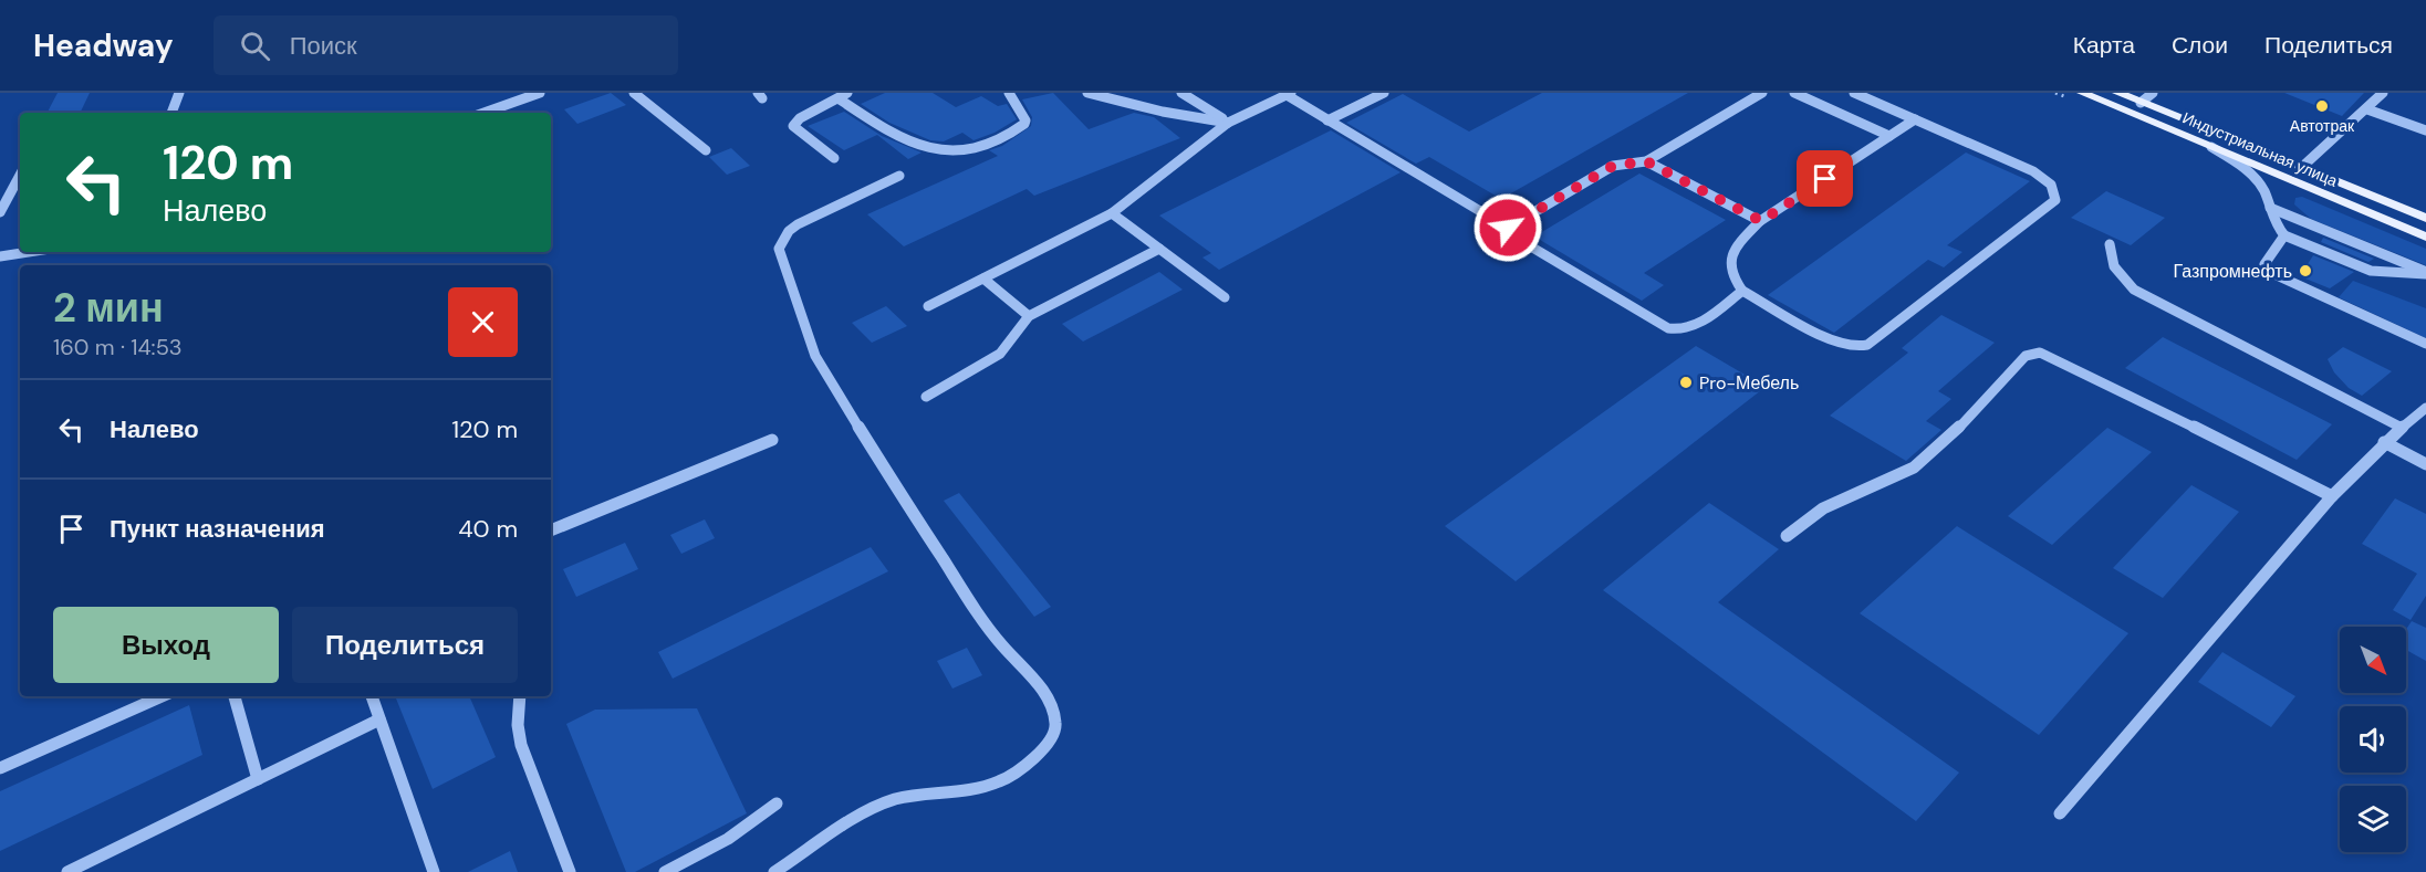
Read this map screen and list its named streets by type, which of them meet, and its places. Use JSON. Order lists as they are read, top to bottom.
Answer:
{
  "streets": {
    "main road": ["Индустриальная улица"]
  },
  "places": ["Автотрак", "Газпромнефть", "Pro-Мебель"],
  "north": "bottom right",
  "page": {
    "header": "Headway",
    "search": "Поиск",
    "nav": ["Карта", "Слои", "Поделиться"],
    "turn": ["120 m", "Налево"],
    "heading": ["2 мин", "160 m · 14:53"],
    "list": [
      {
        "name": "Налево",
        "value": "120 m"
      },
      {
        "name": "Пункт назначения",
        "value": "40 m"
      }
    ],
    "buttons": ["Выход", "Поделиться"]
  }
}
